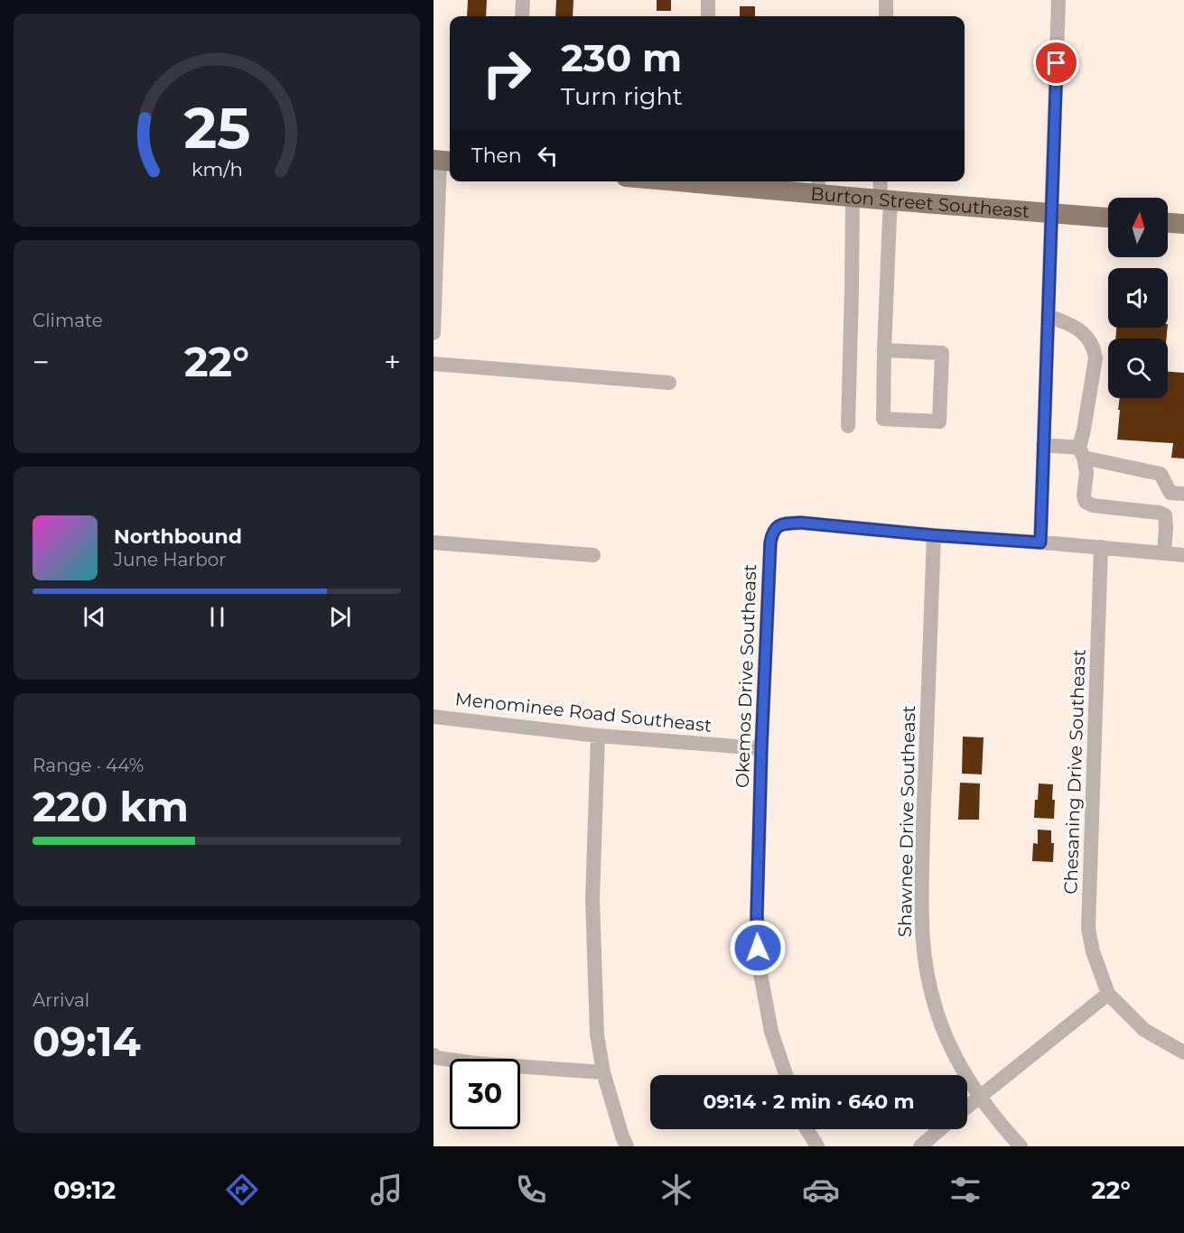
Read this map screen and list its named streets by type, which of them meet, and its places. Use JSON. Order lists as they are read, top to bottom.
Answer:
{
  "streets": {
    "main road": ["Burton Street Southeast"],
    "street": [
      "Okemos Drive Southeast",
      "Menominee Road Southeast",
      "Chesaning Drive Southeast",
      "Shawnee Drive Southeast"
    ]
  },
  "crossings": [
    ["Okemos Drive Southeast", "Menominee Road Southeast"],
    ["Okemos Drive Southeast", "Shawnee Drive Southeast"]
  ],
  "north": "top",
  "page": {
    "turn": ["230 m", "Turn right"],
    "then": "Then",
    "tile": [
      "Climate",
      ["Range · 44%", "220 km"],
      ["Arrival", "09:14"]
    ],
    "heat": ["−", "22°", "+"],
    "song": ["Northbound", "June Harbor"],
    "limit": "30",
    "trip": "09:14 · 2 min · 640 m",
    "tabs": ["09:12", "22°"],
    "gauge": ["25", "km/h"]
  }
}
